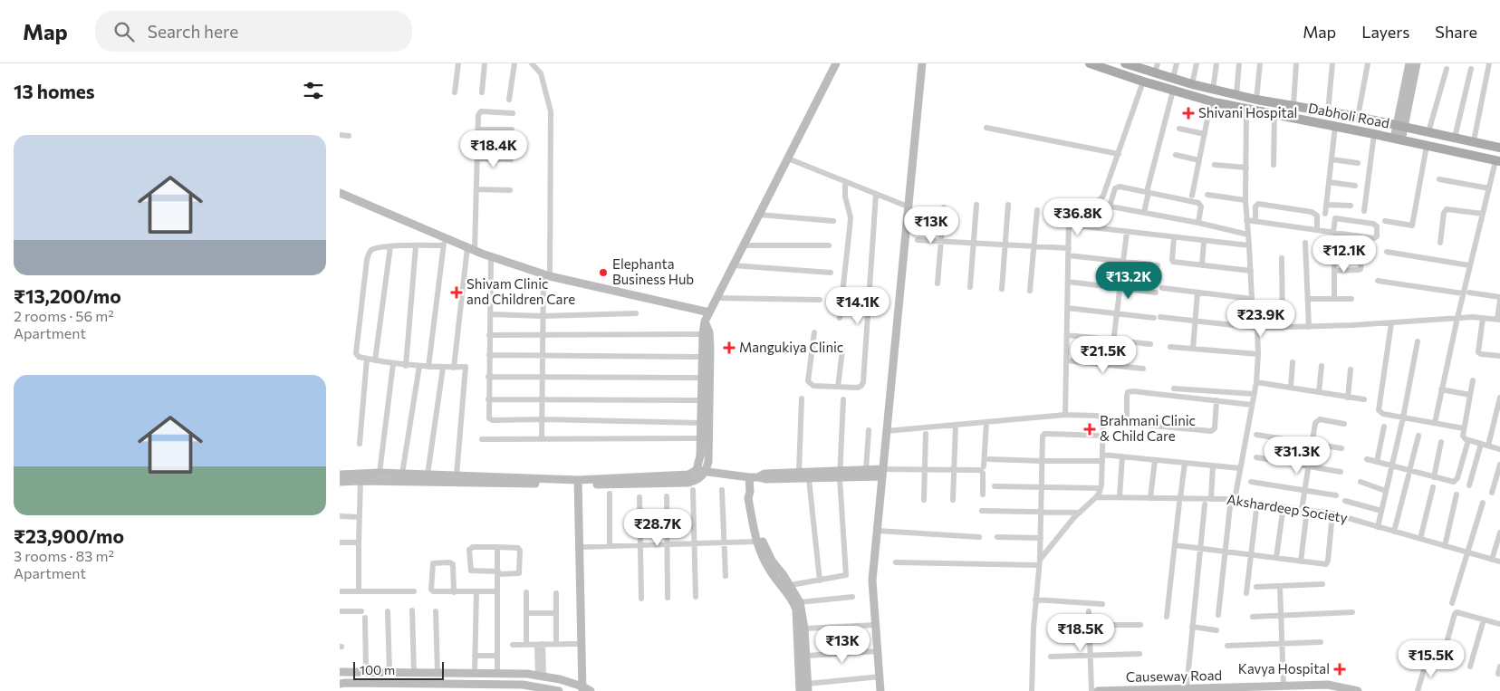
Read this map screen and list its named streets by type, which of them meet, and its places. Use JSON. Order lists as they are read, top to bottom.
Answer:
{
  "streets": {
    "main road": ["Dabholi Road"],
    "street": ["Akshardeep Society", "Causeway Road"]
  },
  "places": {
    "health": [
      "Shivani Hospital",
      "Shivam Clinic and Children Care",
      "Mangukiya Clinic",
      "Brahmani Clinic & Child Care",
      "Kavya Hospital"
    ],
    "other": ["Elephanta Business Hub"]
  },
  "scale_bar": "100 m",
  "page": {
    "header": "Map",
    "search": "Search here",
    "nav": ["Map", "Layers", "Share"],
    "heading": "13 homes",
    "list": [
      {
        "name": "₹13,200/mo",
        "note": "2 rooms · 56 m² · Apartment"
      },
      {
        "name": "₹23,900/mo",
        "note": "3 rooms · 83 m² · Apartment"
      }
    ],
    "price": [
      "₹18.4K",
      "₹36.8K",
      "₹13K",
      "₹12.1K",
      "₹13.2K",
      "₹14.1K",
      "₹23.9K",
      "₹21.5K",
      "₹31.3K",
      "₹28.7K",
      "₹18.5K",
      "₹13K",
      "₹15.5K"
    ],
    "scale": "100 m"
  }
}
